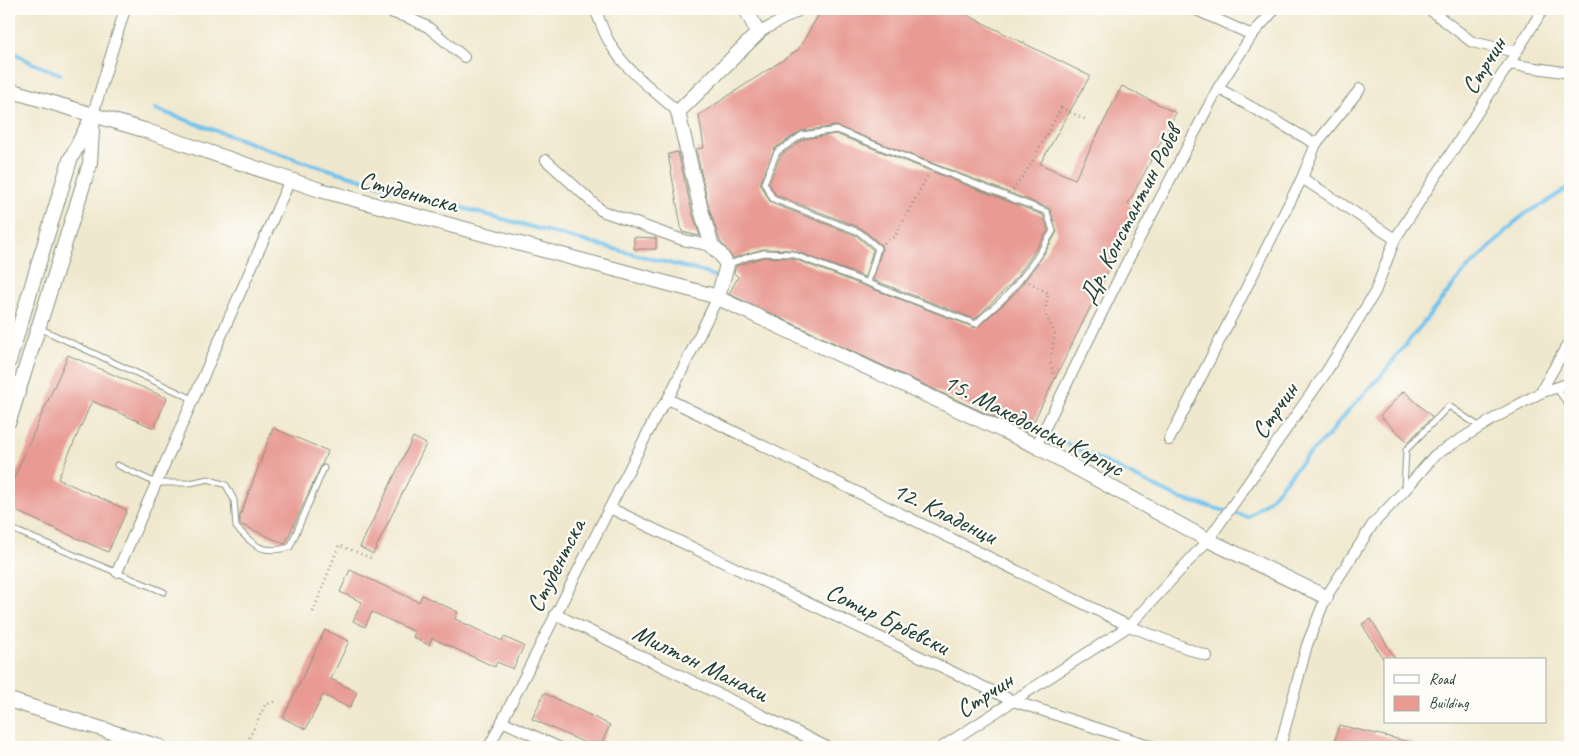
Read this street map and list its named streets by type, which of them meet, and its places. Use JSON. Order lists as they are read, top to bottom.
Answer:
{
  "streets": {
    "street": [
      "Стрчин",
      "Студентска",
      "Др. Константин Робев",
      "15. Македонски Корпус",
      "12. Кладенци",
      "Сотир Брбевски",
      "Милтон Манаки"
    ]
  },
  "crossings": [
    ["Стрчин", "15. Македонски Корпус"],
    ["Стрчин", "12. Кладенци"],
    ["Стрчин", "Сотир Брбевски"],
    ["Студентска", "15. Македонски Корпус"],
    ["Студентска", "12. Кладенци"],
    ["Студентска", "Сотир Брбевски"],
    ["Студентска", "Милтон Манаки"],
    ["Др. Константин Робев", "15. Македонски Корпус"]
  ],
  "legend": ["Road", "Building"]
}
